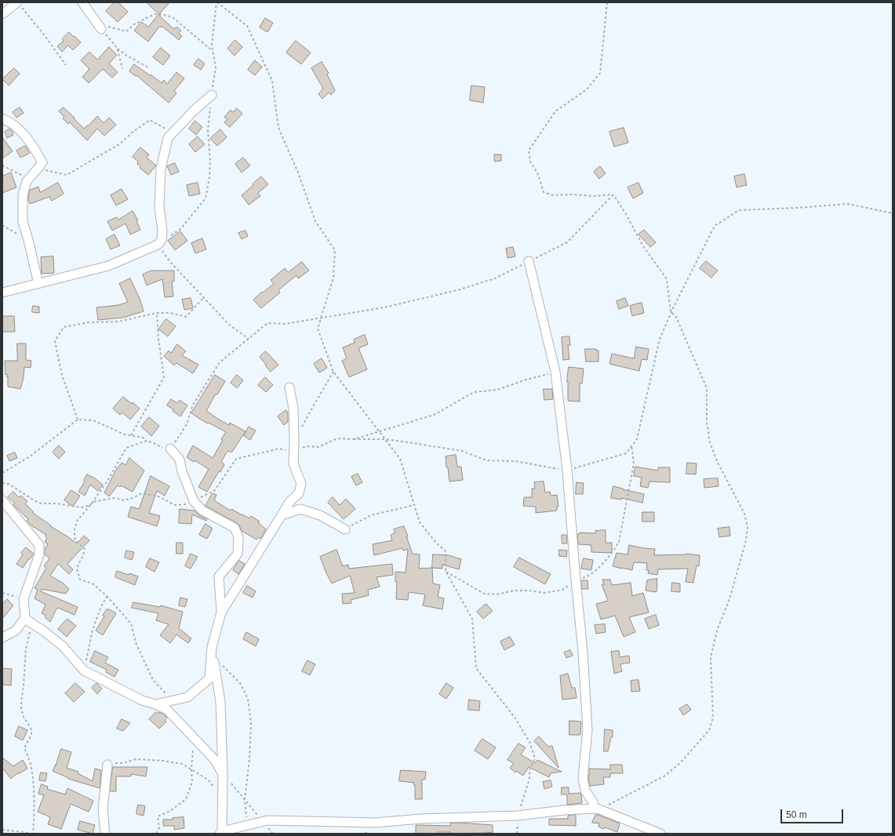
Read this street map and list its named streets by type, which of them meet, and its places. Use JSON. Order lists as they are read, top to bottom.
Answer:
{
  "scale_bar": "50 m"
}
